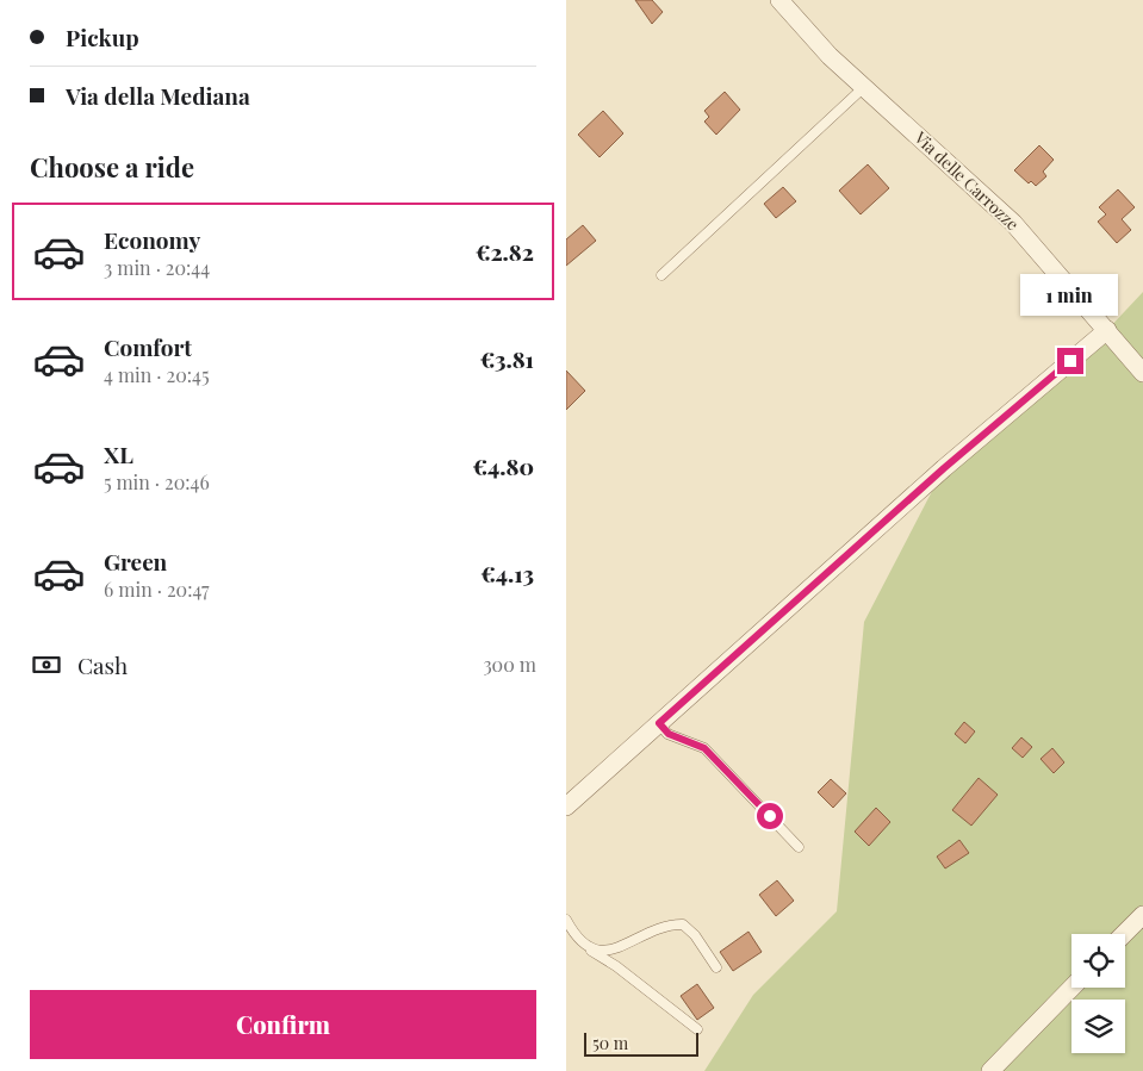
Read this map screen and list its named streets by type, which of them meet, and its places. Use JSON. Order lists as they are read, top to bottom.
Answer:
{
  "streets": {
    "street": ["Via delle Carrozze"]
  },
  "scale_bar": "50 m",
  "page": {
    "banner": ["Pickup", "Via della Mediana"],
    "heading": "Choose a ride",
    "list": [
      {
        "name": "Economy",
        "note": "3 min · 20:44",
        "value": "€2.82"
      },
      {
        "name": "Comfort",
        "note": "4 min · 20:45",
        "value": "€3.81"
      },
      {
        "name": "XL",
        "note": "5 min · 20:46",
        "value": "€4.80"
      },
      {
        "name": "Green",
        "note": "6 min · 20:47",
        "value": "€4.13"
      }
    ],
    "bubble": "1 min",
    "pay": ["Cash", "300 m"],
    "buttons": "Confirm",
    "scale": "50 m"
  }
}
